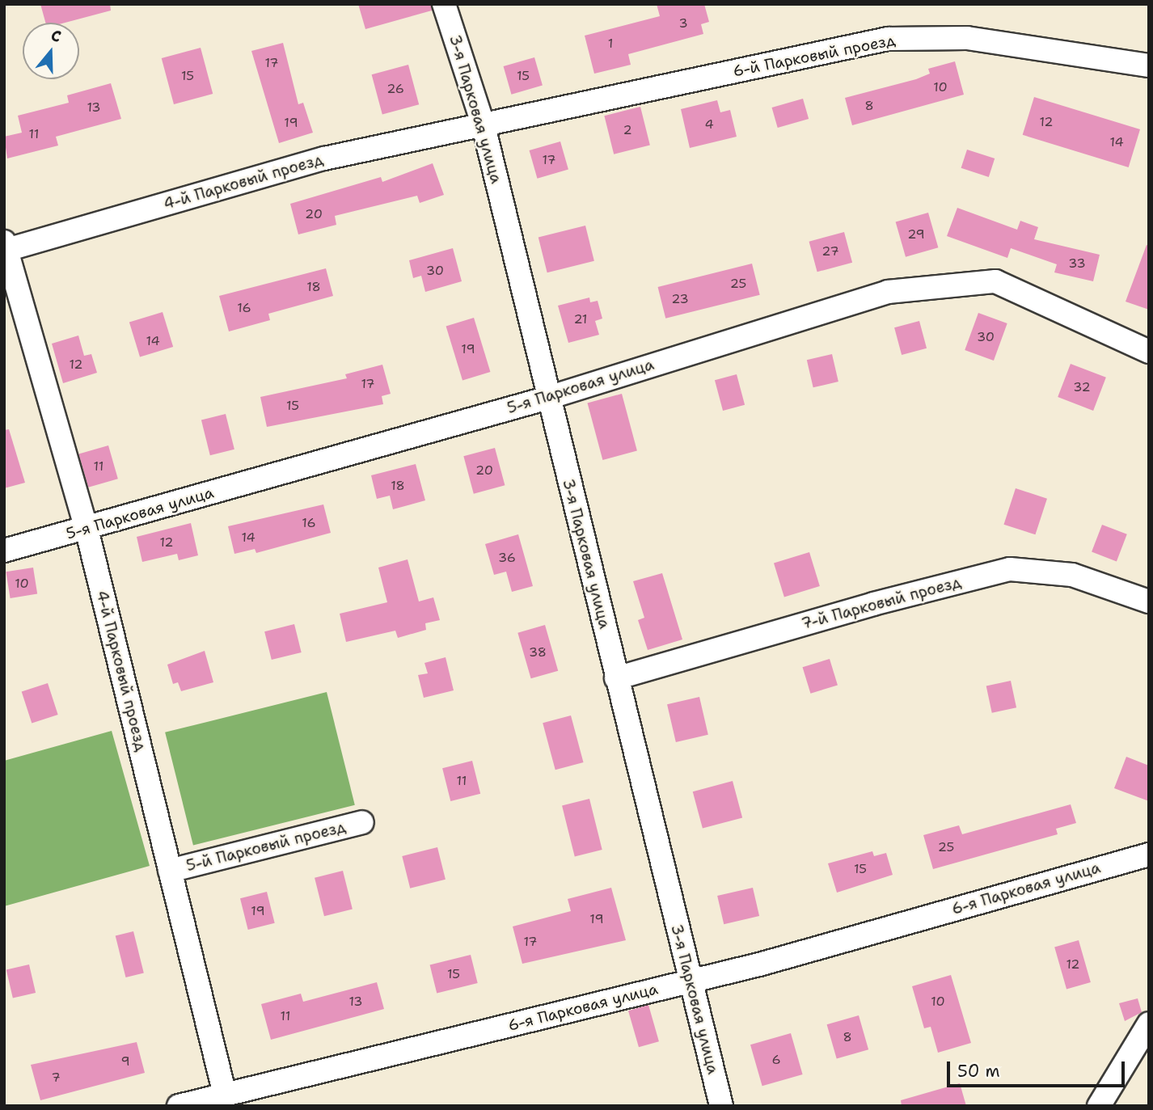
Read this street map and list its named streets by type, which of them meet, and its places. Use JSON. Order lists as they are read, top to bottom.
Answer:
{
  "streets": {
    "street": [
      "6-й Парковый проезд",
      "3-я Парковая улица",
      "4-й Парковый проезд",
      "5-я Парковая улица",
      "7-й Парковый проезд",
      "5-й Парковый проезд",
      "6-я Парковая улица"
    ]
  },
  "crossings": [
    ["6-й Парковый проезд", "3-я Парковая улица"],
    ["6-й Парковый проезд", "4-й Парковый проезд"],
    ["3-я Парковая улица", "4-й Парковый проезд"],
    ["3-я Парковая улица", "5-я Парковая улица"],
    ["3-я Парковая улица", "7-й Парковый проезд"],
    ["3-я Парковая улица", "6-я Парковая улица"],
    ["4-й Парковый проезд", "5-я Парковая улица"],
    ["4-й Парковый проезд", "5-й Парковый проезд"],
    ["4-й Парковый проезд", "6-я Парковая улица"]
  ],
  "house_numbers": [
    "3",
    "1",
    "17",
    "15",
    "15",
    "10",
    "26",
    "8",
    "13",
    "12",
    "19",
    "4",
    "2",
    "11",
    "14",
    "17",
    "20",
    "29",
    "27",
    "33",
    "30",
    "25",
    "18",
    "23",
    "16",
    "21",
    "30",
    "14",
    "19",
    "12",
    "17",
    "32",
    "15",
    "11",
    "20",
    "18",
    "16",
    "14",
    "12",
    "36",
    "10",
    "38",
    "11",
    "25",
    "15",
    "19",
    "19",
    "17",
    "12",
    "15",
    "13",
    "10",
    "11",
    "8",
    "6",
    "9",
    "7"
  ],
  "scale_bar": "50 m",
  "north": "top"
}
